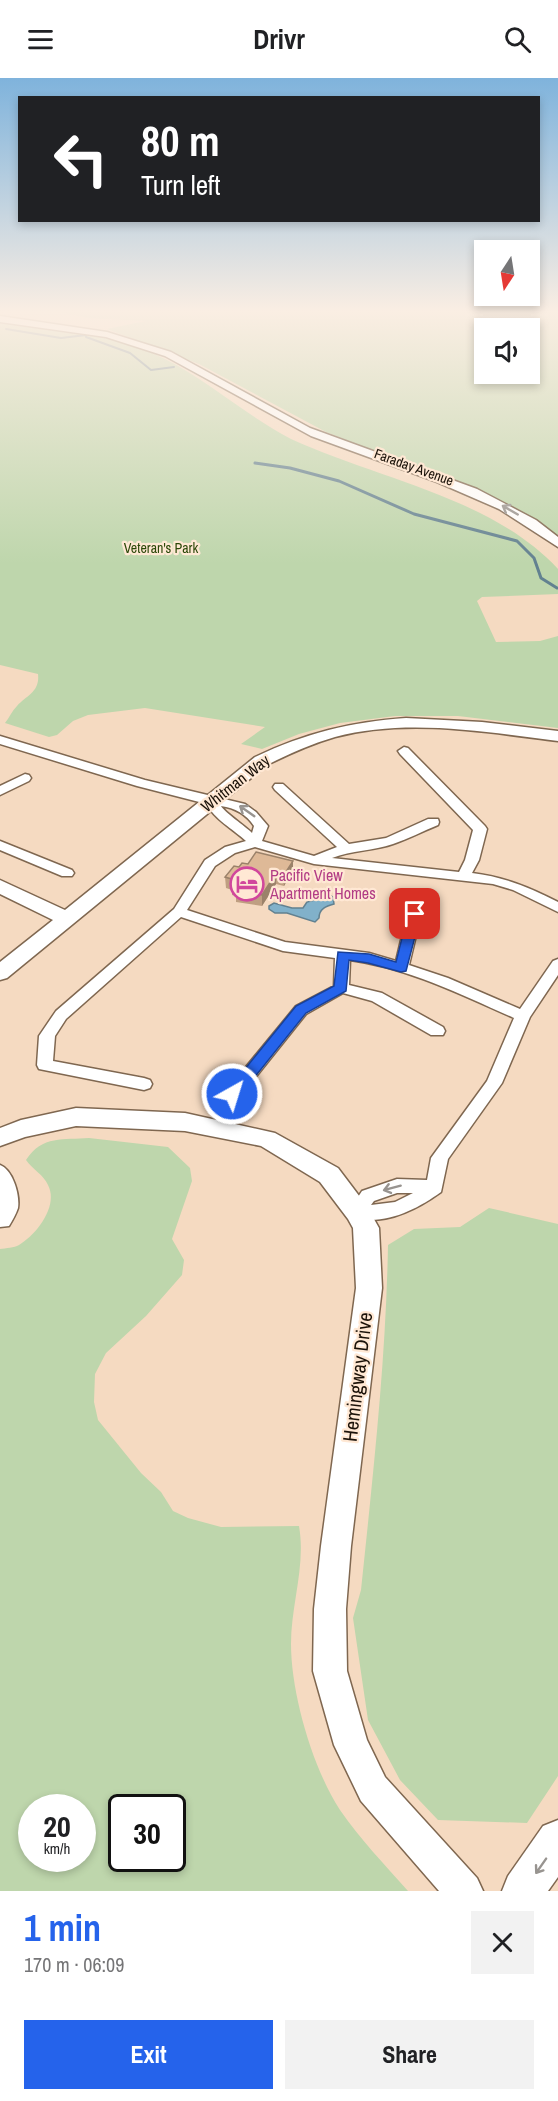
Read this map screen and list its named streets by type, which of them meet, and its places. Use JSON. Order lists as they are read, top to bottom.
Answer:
{
  "streets": {
    "main road": ["Faraday Avenue", "Whitman Way", "Hemingway Drive"]
  },
  "parks": ["Veteran's Park"],
  "places": {
    "hotel": ["Pacific View Apartment Homes"]
  },
  "north": "bottom",
  "page": {
    "header": "Drivr",
    "turn": ["80 m", "Turn left"],
    "speed": "20 km/h",
    "limit": "30",
    "heading": ["1 min", "170 m · 06:09"],
    "buttons": ["Exit", "Share"]
  }
}
